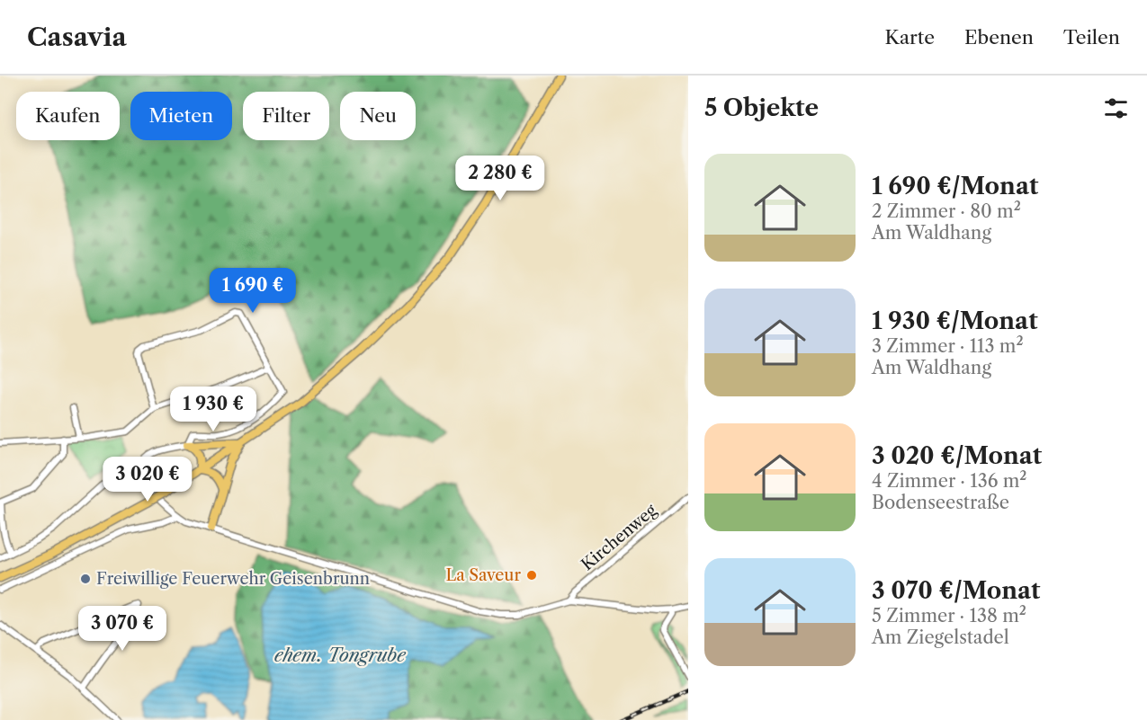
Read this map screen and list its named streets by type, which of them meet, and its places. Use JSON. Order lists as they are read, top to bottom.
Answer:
{
  "streets": {
    "street": ["Kirchenweg"]
  },
  "water": ["ehem. Tongrube"],
  "places": ["La Saveur", "Freiwillige Feuerwehr Geisenbrunn"],
  "page": {
    "header": "Casavia",
    "nav": ["Karte", "Ebenen", "Teilen"],
    "heading": "5 Objekte",
    "chip": [
      "Kaufen",
      "Mieten",
      "Filter",
      "Neu"
    ],
    "list": [
      {
        "name": "1 690 €/Monat",
        "note": "2 Zimmer · 80 m² · Am Waldhang"
      },
      {
        "name": "1 930 €/Monat",
        "note": "3 Zimmer · 113 m² · Am Waldhang"
      },
      {
        "name": "3 020 €/Monat",
        "note": "4 Zimmer · 136 m² · Bodenseestraße"
      },
      {
        "name": "3 070 €/Monat",
        "note": "5 Zimmer · 138 m² · Am Ziegelstadel"
      }
    ],
    "price": [
      "2 280 €",
      "1 690 €",
      "1 930 €",
      "3 020 €",
      "3 070 €"
    ]
  }
}
